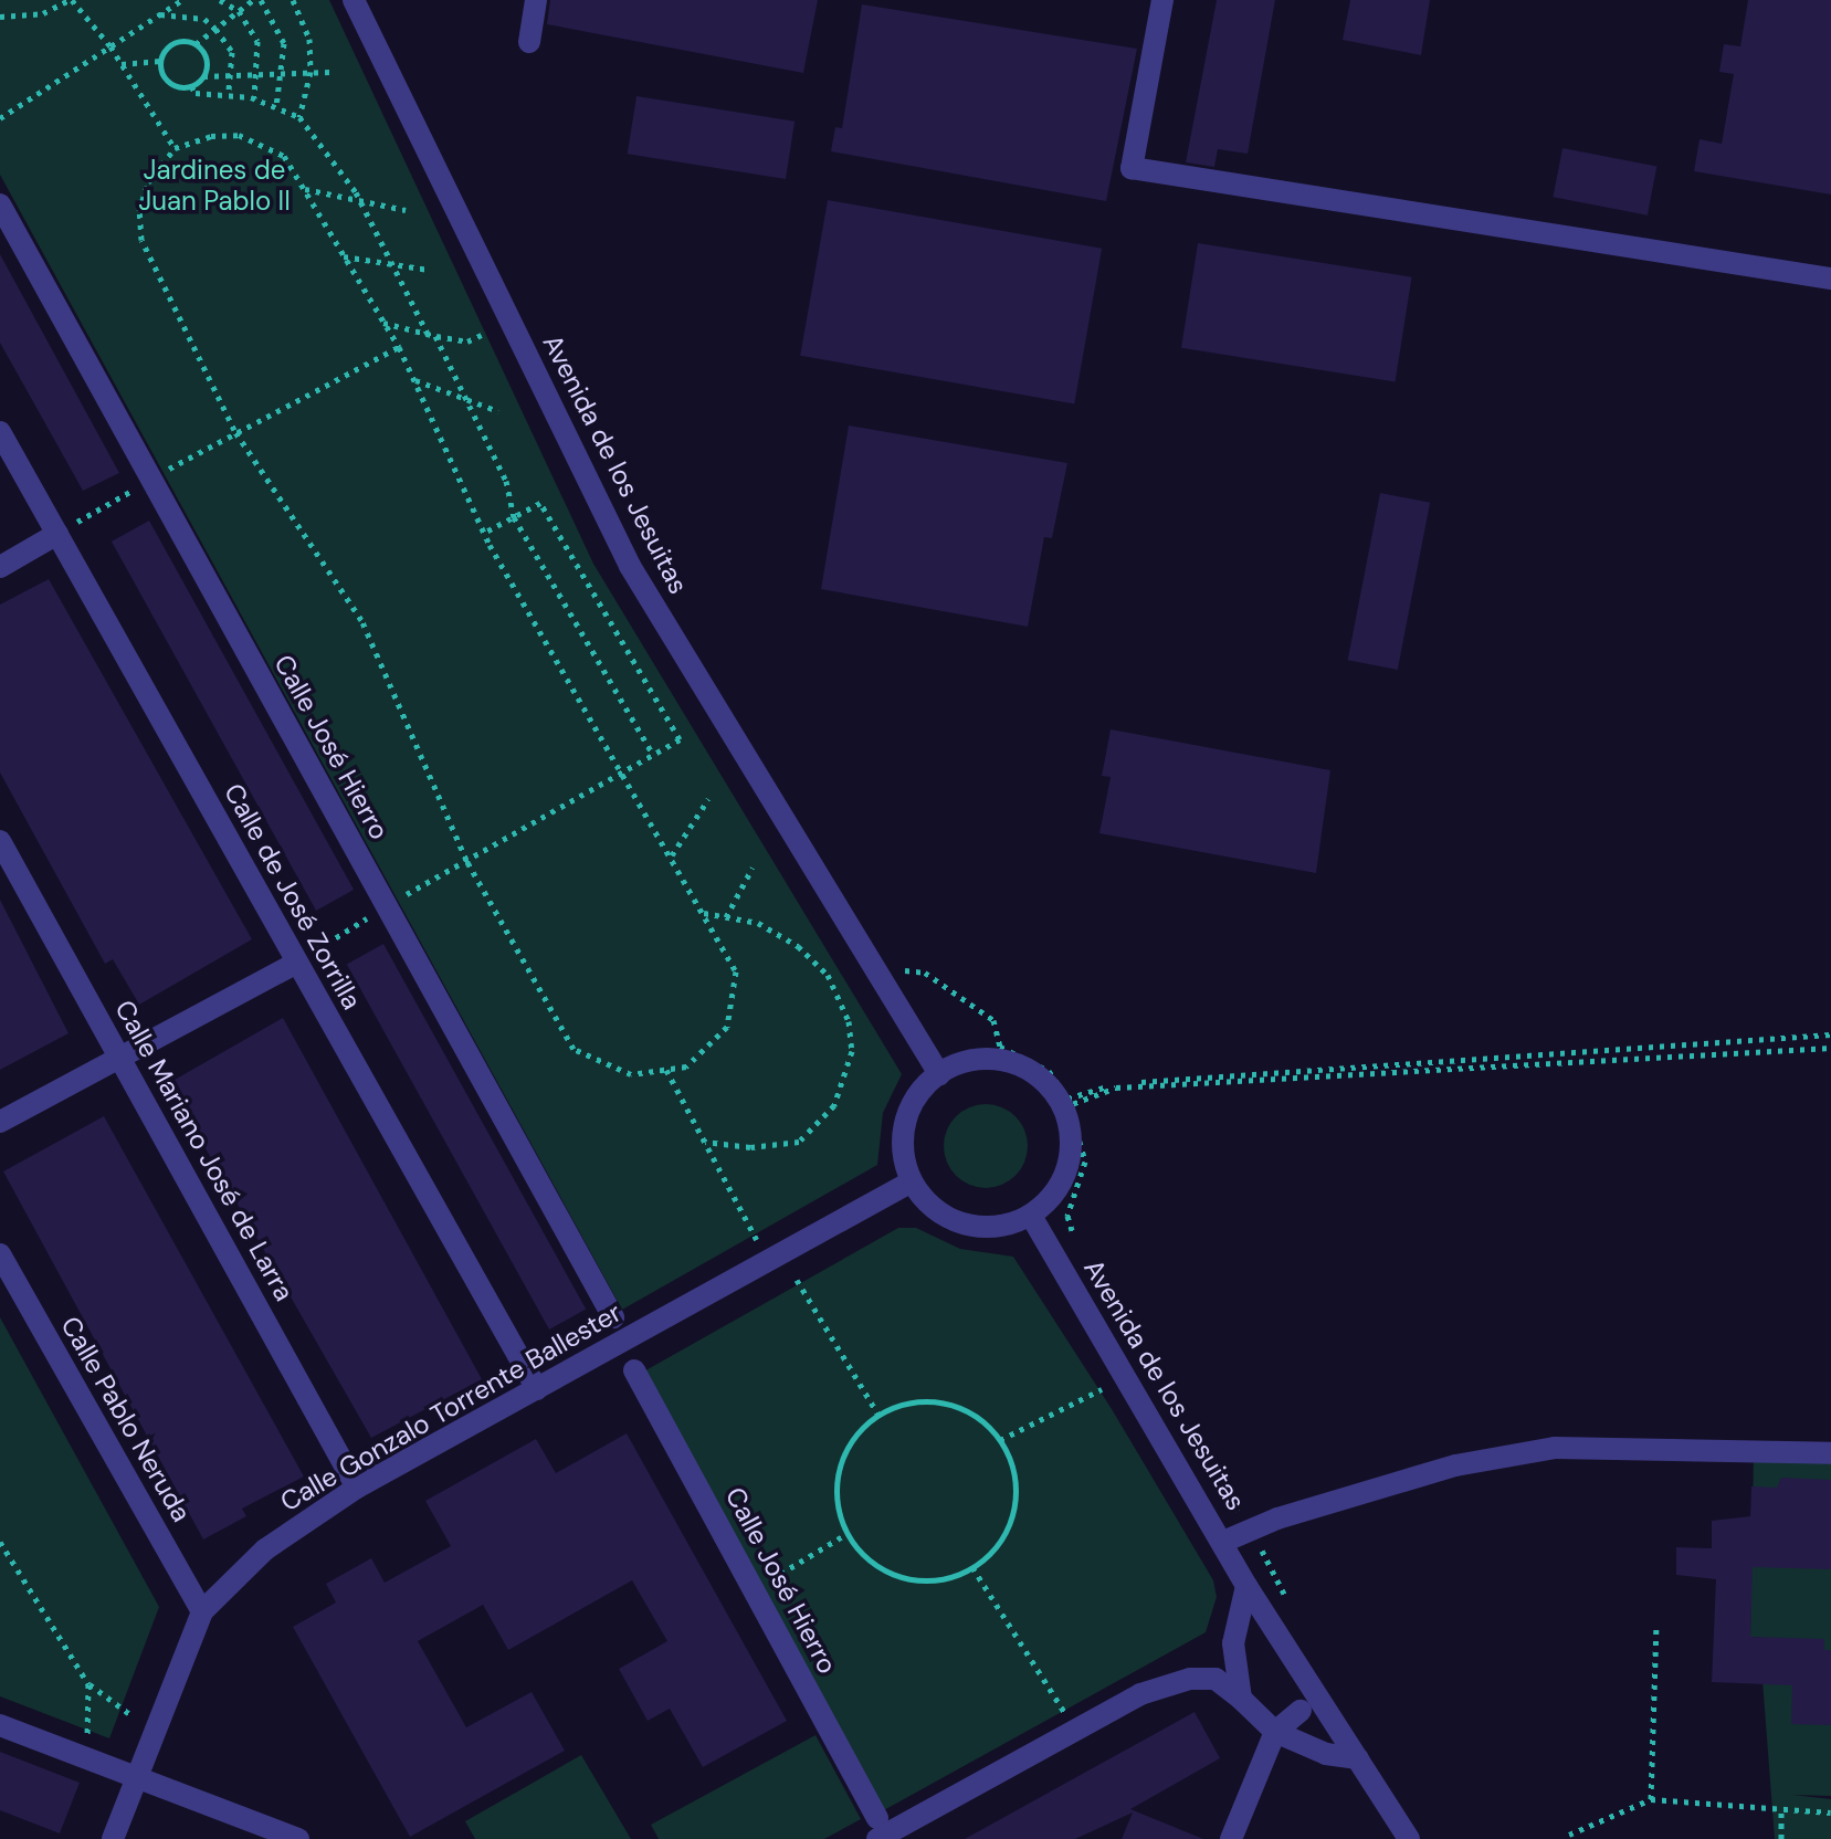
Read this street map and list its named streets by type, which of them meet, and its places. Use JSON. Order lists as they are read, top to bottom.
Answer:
{
  "streets": {
    "street": [
      "Avenida de los Jesuitas",
      "Calle José Hierro",
      "Calle de José Zorrilla",
      "Calle Mariano José de Larra",
      "Calle Gonzalo Torrente Ballester",
      "Calle Pablo Neruda"
    ]
  },
  "crossings": [
    ["Avenida de los Jesuitas", "Calle Gonzalo Torrente Ballester"],
    ["Calle de José Zorrilla", "Calle Gonzalo Torrente Ballester"],
    ["Calle Mariano José de Larra", "Calle Gonzalo Torrente Ballester"],
    ["Calle Gonzalo Torrente Ballester", "Calle Pablo Neruda"]
  ],
  "parks": ["Jardines de Juan Pablo II"]
}
